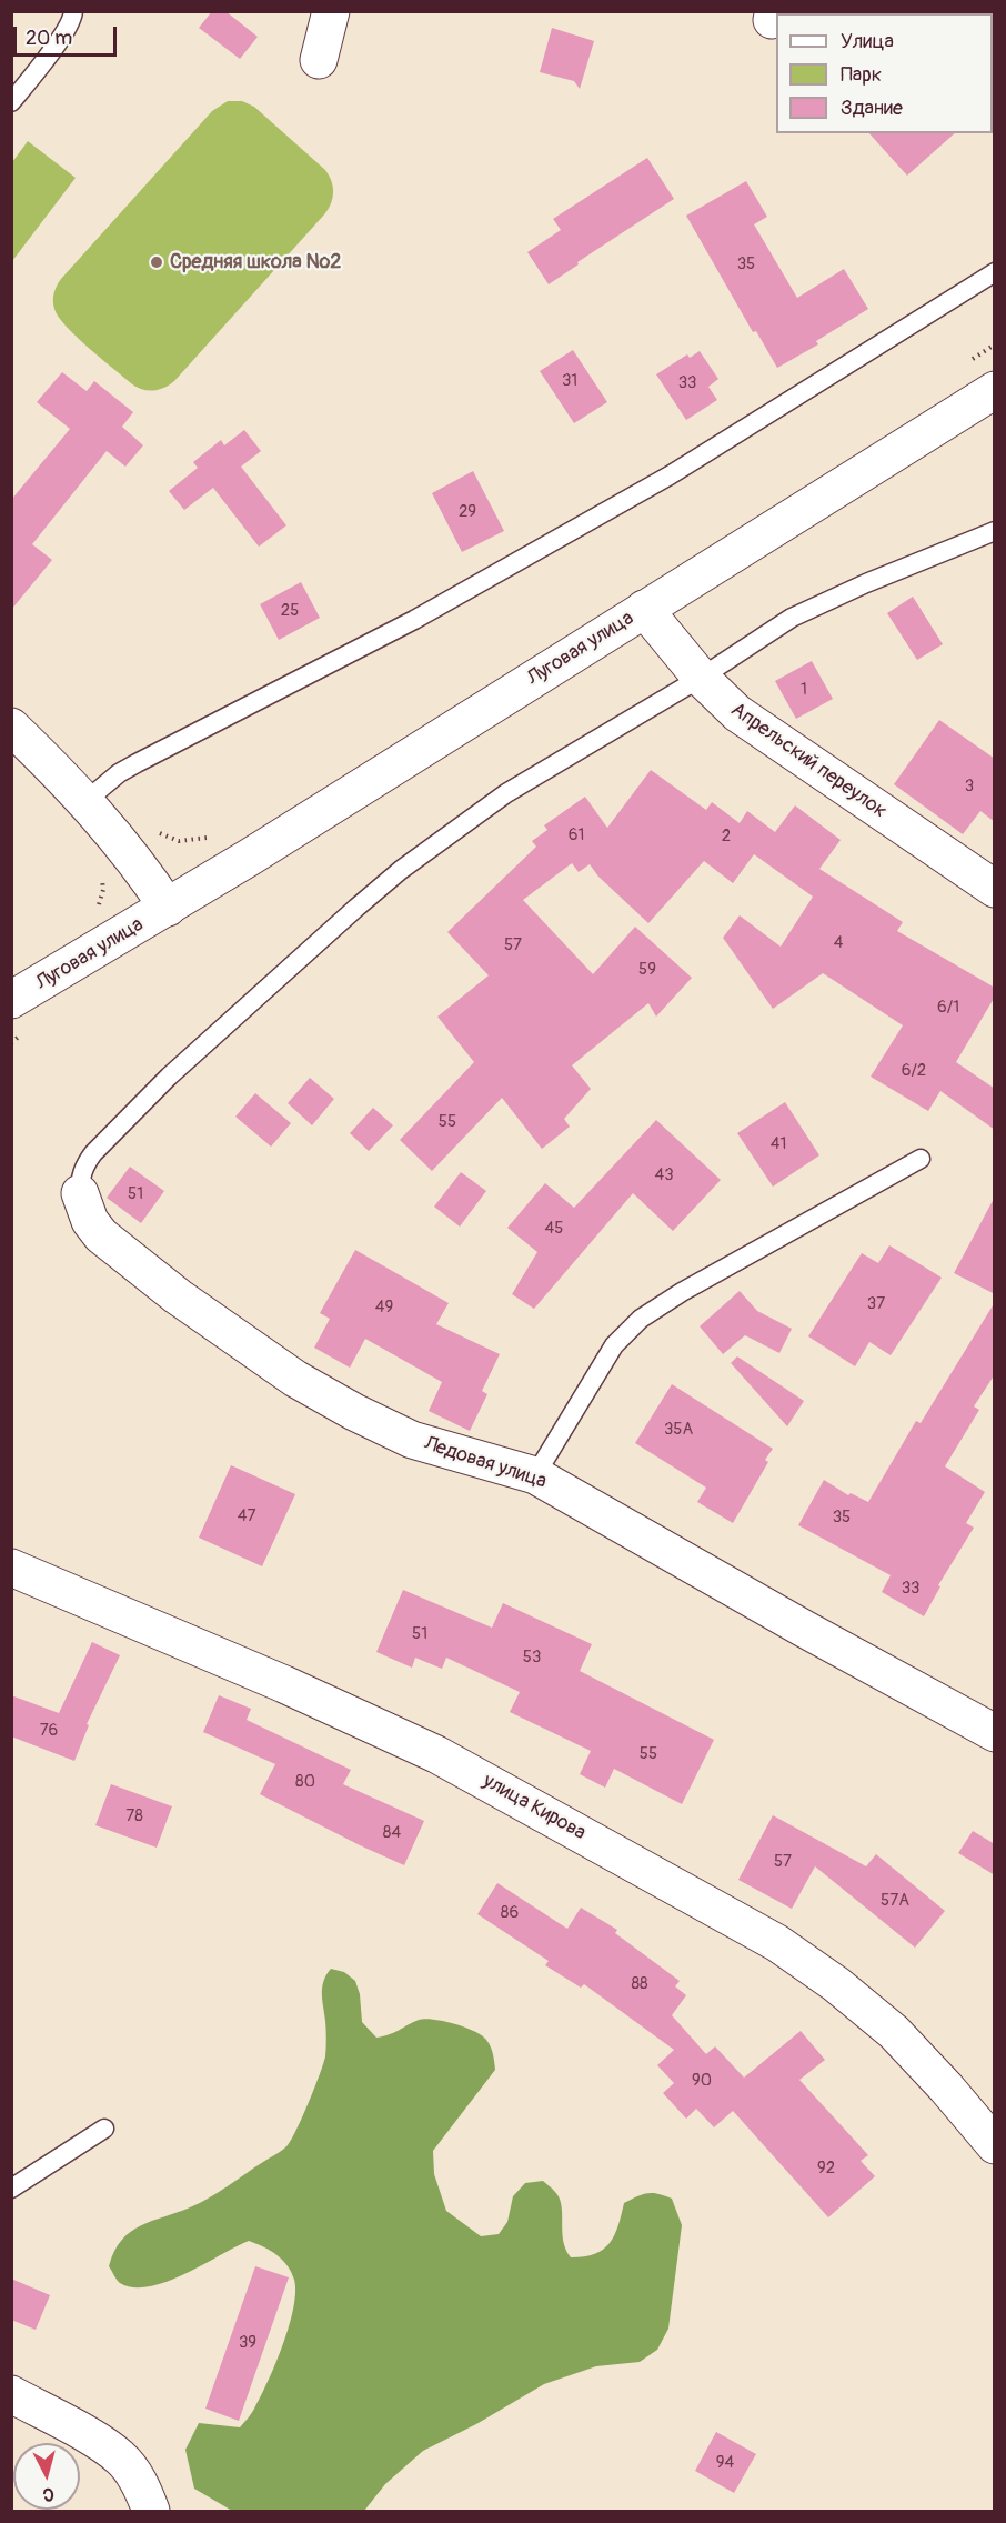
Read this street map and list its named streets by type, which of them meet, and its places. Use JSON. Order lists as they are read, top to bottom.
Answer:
{
  "streets": {
    "street": [
      "Луговая улица",
      "Апрельский переулок",
      "Ледовая улица",
      "улица Кирова"
    ]
  },
  "crossings": [
    ["Луговая улица", "Апрельский переулок"]
  ],
  "places": ["Средняя школа №2"],
  "house_numbers": [
    "35",
    "31",
    "33",
    "29",
    "25",
    "1",
    "3",
    "61",
    "2",
    "4",
    "57",
    "59",
    "6/1",
    "6/2",
    "55",
    "41",
    "43",
    "51",
    "45",
    "37",
    "49",
    "35А",
    "47",
    "35",
    "33",
    "51",
    "53",
    "76",
    "55",
    "80",
    "78",
    "84",
    "57",
    "57А",
    "86",
    "88",
    "90",
    "92",
    "39",
    "94"
  ],
  "legend": ["Улица", "Парк", "Здание"],
  "scale_bar": "20 m",
  "north": "bottom"
}
